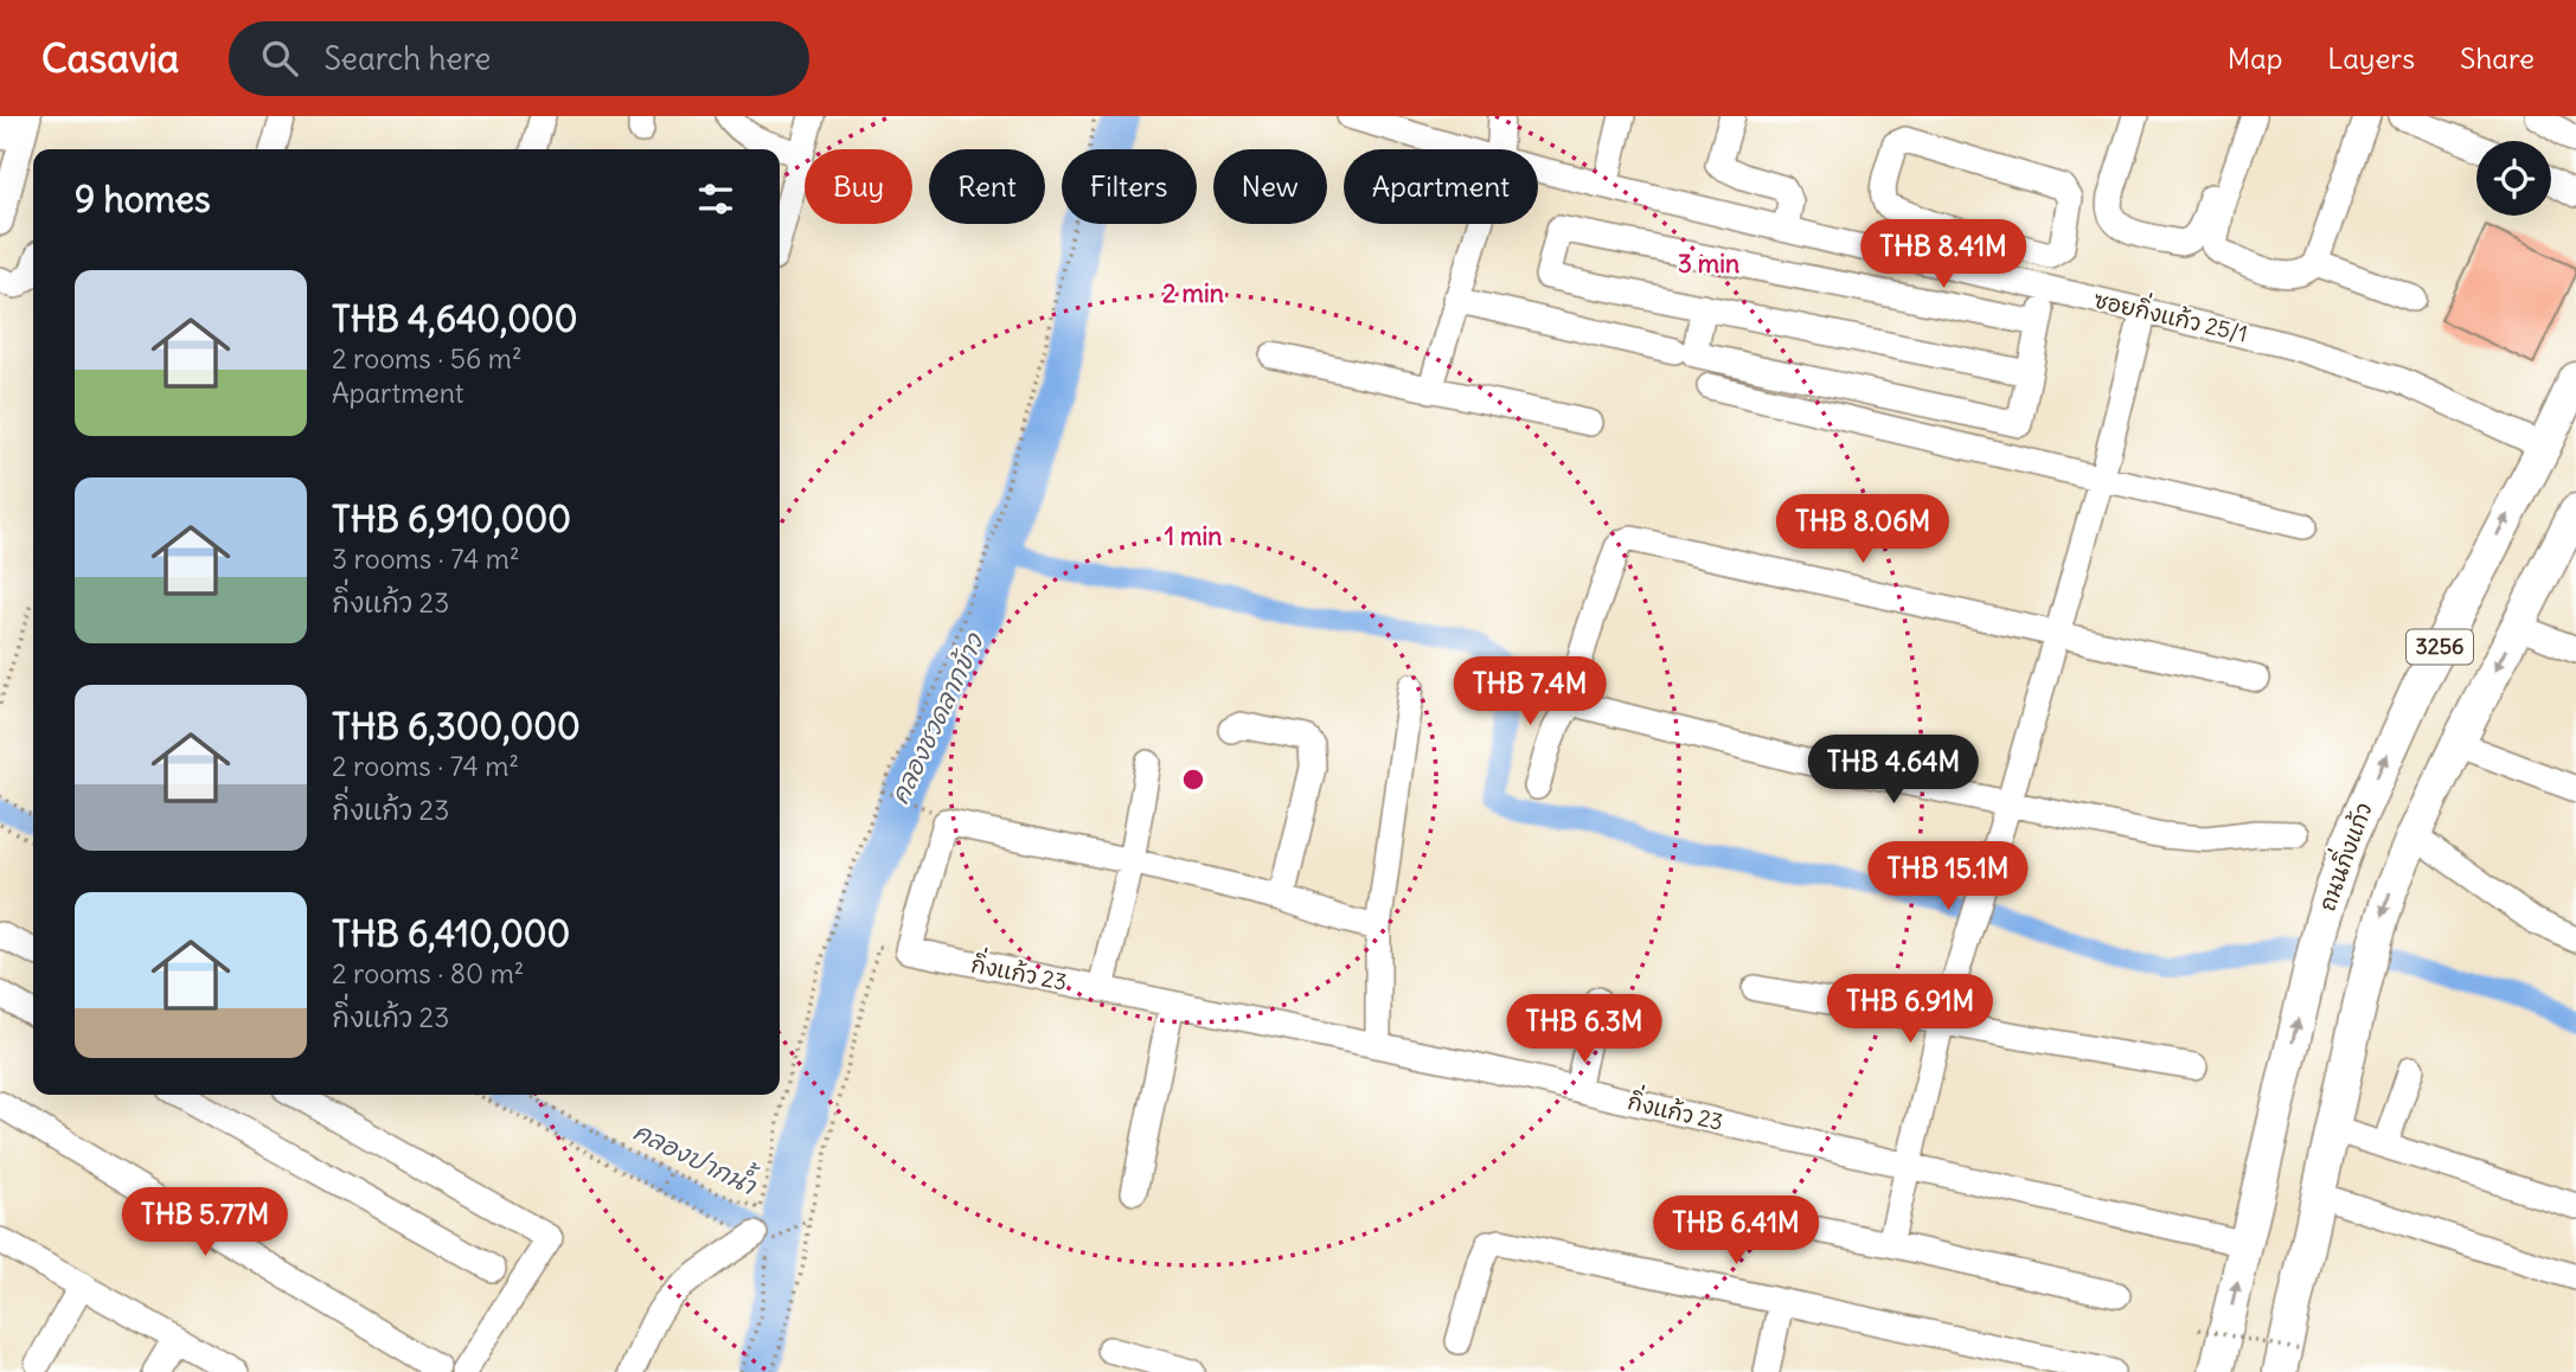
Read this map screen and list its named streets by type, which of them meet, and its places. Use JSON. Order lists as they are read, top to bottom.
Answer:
{
  "streets": {
    "main road": ["3256", "ถนนกิ่งแก้ว"],
    "street": ["ซอยกิ่งแก้ว 25/1", "กิ่งแก้ว 23"]
  },
  "crossings": [
    ["ซอยกิ่งแก้ว 25/1", "ถนนกิ่งแก้ว"],
    ["ถนนกิ่งแก้ว", "กิ่งแก้ว 23"]
  ],
  "water": ["คลองชวดลากข้าว", "คลองปากน้ำ"],
  "page": {
    "header": "Casavia",
    "search": "Search here",
    "nav": ["Map", "Layers", "Share"],
    "chip": [
      "Buy",
      "Rent",
      "Filters",
      "New",
      "Apartment"
    ],
    "heading": "9 homes",
    "price": [
      "THB 8.41M",
      "THB 8.06M",
      "THB 7.4M",
      "THB 4.64M",
      "THB 15.1M",
      "THB 6.91M",
      "THB 6.3M",
      "THB 5.77M",
      "THB 6.41M"
    ],
    "list": [
      {
        "name": "THB 4,640,000",
        "note": "2 rooms · 56 m² · Apartment"
      },
      {
        "name": "THB 6,910,000",
        "note": "3 rooms · 74 m² · กิ่งแก้ว 23"
      },
      {
        "name": "THB 6,300,000",
        "note": "2 rooms · 74 m² · กิ่งแก้ว 23"
      },
      {
        "name": "THB 6,410,000",
        "note": "2 rooms · 80 m² · กิ่งแก้ว 23"
      }
    ]
  },
  "rings": ["3 min", "2 min", "1 min"]
}
